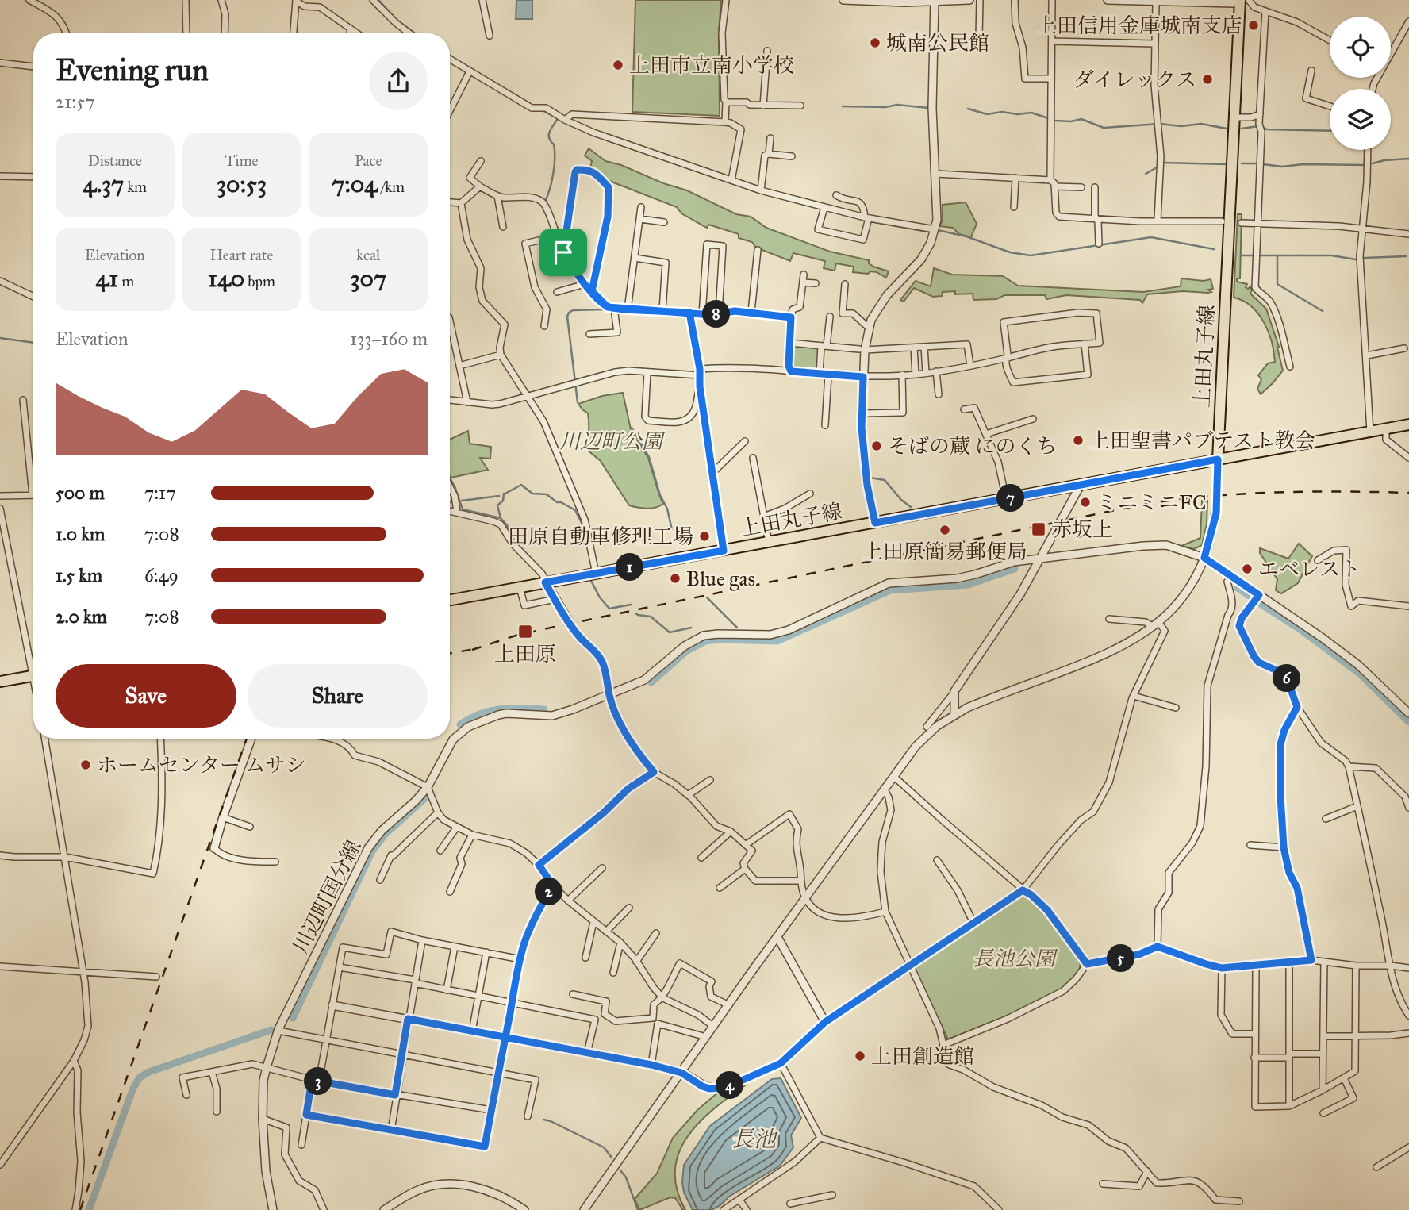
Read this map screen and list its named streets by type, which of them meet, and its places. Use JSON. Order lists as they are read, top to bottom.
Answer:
{
  "streets": {
    "main road": ["上田丸子線"],
    "street": ["川辺町国分線"]
  },
  "water": ["長池"],
  "parks": ["川辺町公園", "長池公園"],
  "places": {
    "other": [
      "上田信用金庫城南支店",
      "城南公民館",
      "上田市立南小学校",
      "ダイレックス",
      "上田聖書パブテスト教会",
      "そばの蔵 にのくち",
      "ミニミニFC",
      "上田原簡易郵便局",
      "田原自動車修理工場",
      "エベレスト",
      "Blue gas",
      "ホームセンター ムサシ",
      "上田創造館"
    ],
    "transit": ["赤坂上", "上田原"]
  },
  "page": {
    "heading": ["Evening run", "21:57"],
    "stats": [
      ["Distance", "4.37 km"],
      ["Time", "30:53"],
      ["Pace", "7:04 /km"],
      ["Elevation", "41 m"],
      ["Heart rate", "140 bpm"],
      ["kcal", "307"]
    ],
    "pins": [
      "8",
      "7",
      "1",
      "6",
      "2",
      "5",
      "3",
      "4"
    ],
    "chart": ["Elevation", "133–160 m"],
    "list": [
      {
        "name": "500 m",
        "note": "7:17"
      },
      {
        "name": "1.0 km",
        "note": "7:08"
      },
      {
        "name": "1.5 km",
        "note": "6:49"
      },
      {
        "name": "2.0 km",
        "note": "7:08"
      }
    ],
    "buttons": ["Save", "Share"]
  }
}
